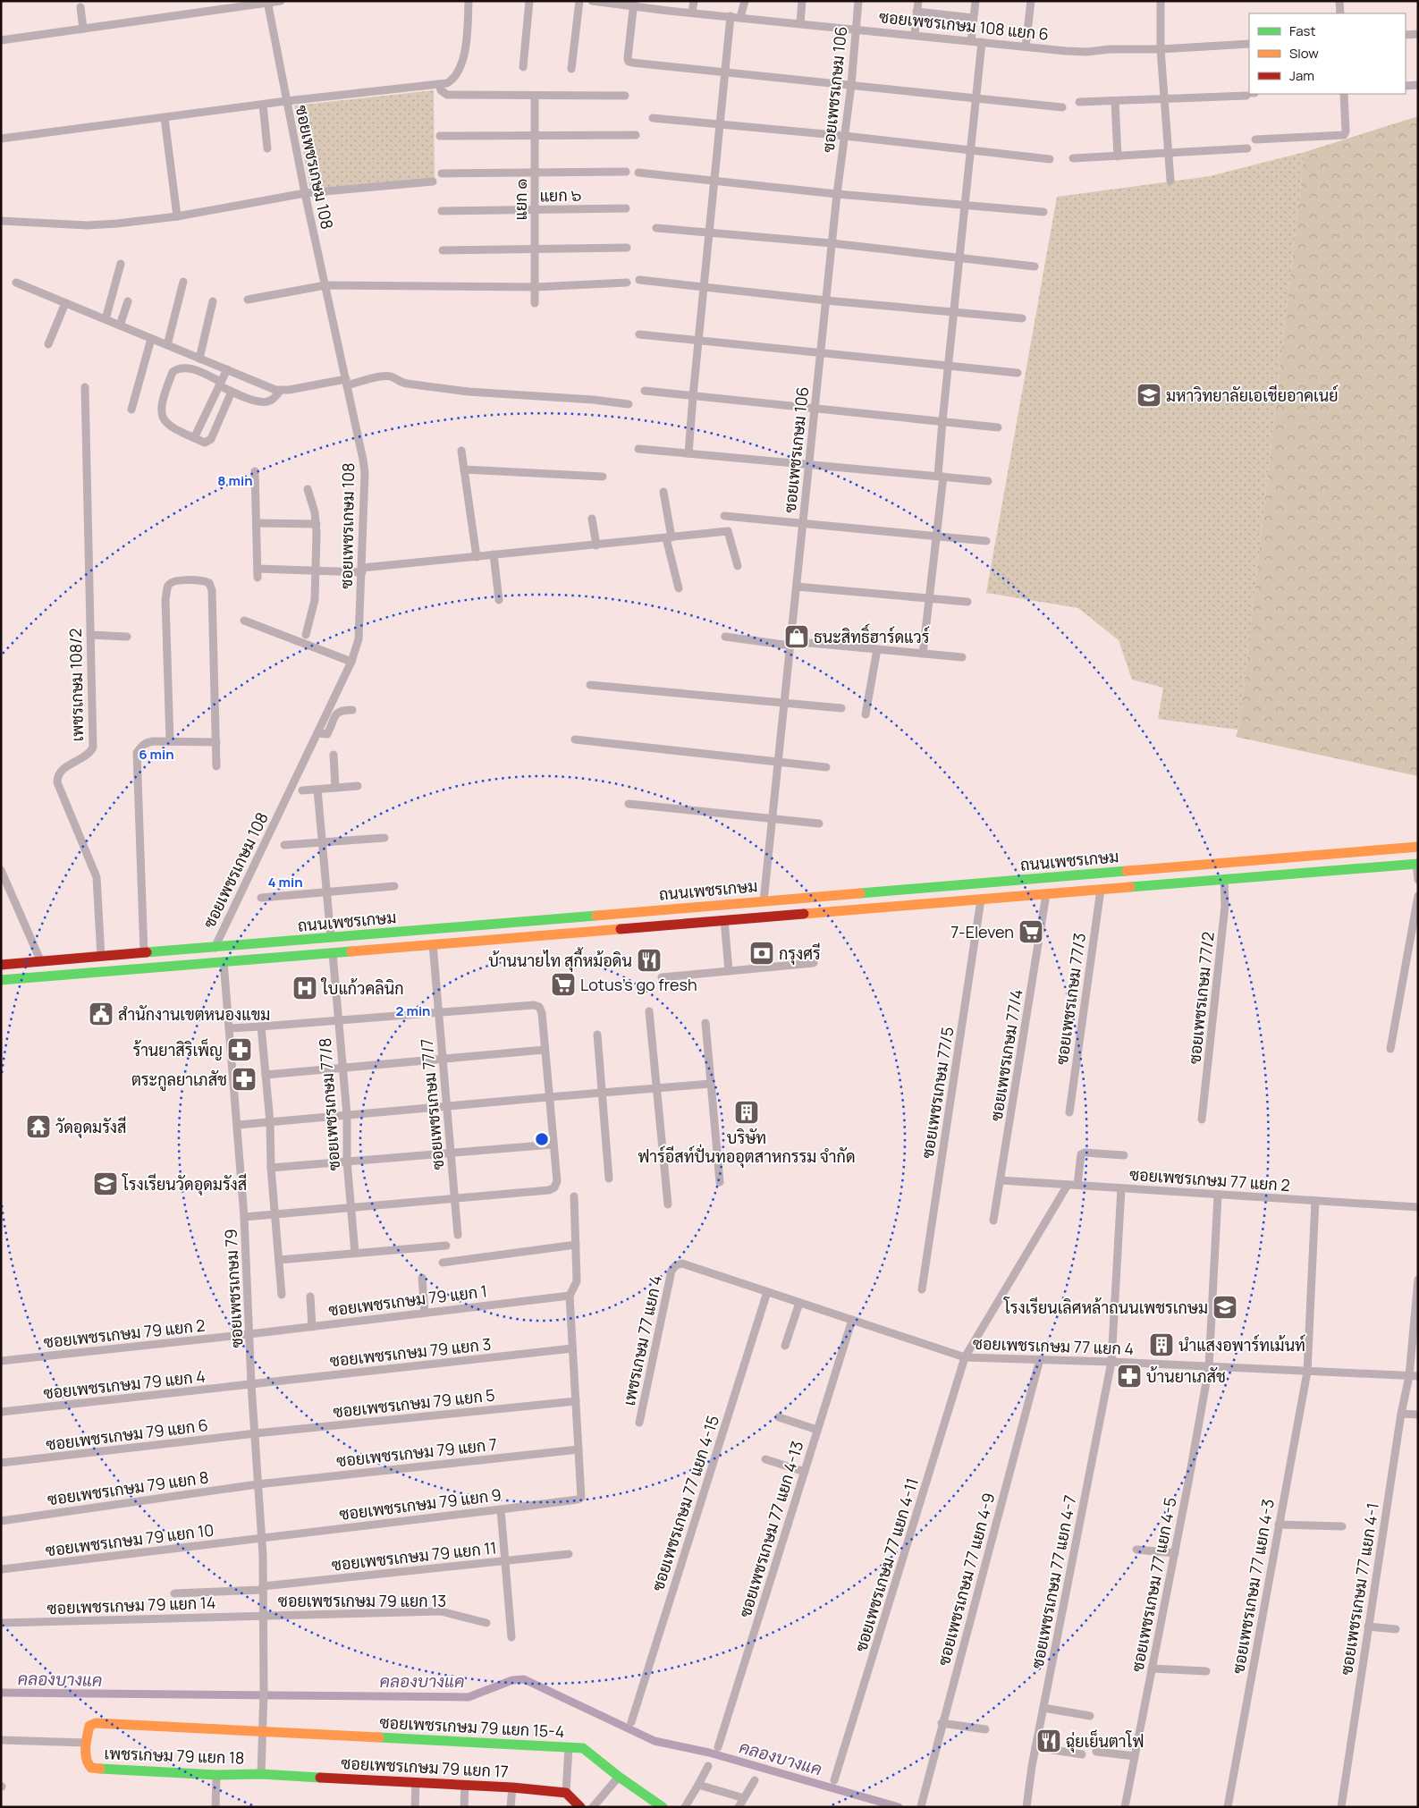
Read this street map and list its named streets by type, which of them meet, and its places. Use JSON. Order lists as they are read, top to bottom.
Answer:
{
  "streets": {
    "main road": [
      "ถนนเพชรเกษม",
      "ซอยเพชรเกษม 79 แยก 15-4",
      "เพชรเกษม 79 แยก 18",
      "ซอยเพชรเกษม 79 แยก 17"
    ],
    "street": [
      "ซอยเพชรเกษม 108 แยก 6",
      "ซอยเพชรเกษม 106",
      "ซอยเพชรเกษม 108",
      "แยก ๖",
      "แยก ๑",
      "เพชรเกษม 108/2",
      "ซอยเพชรเกษม 77/2",
      "ซอยเพชรเกษม 77/3",
      "ซอยเพชรเกษม 77/4",
      "ซอยเพชรเกษม 77/5",
      "ซอยเพชรเกษม 77/8",
      "ซอยเพชรเกษม 77/7",
      "ซอยเพชรเกษม 77 แยก 2",
      "ซอยเพชรเกษม 79",
      "ซอยเพชรเกษม 79 แยก 1",
      "ซอยเพชรเกษม 79 แยก 2",
      "เพชรเกษม 77 แยก 4",
      "ซอยเพชรเกษม 77 แยก 4",
      "ซอยเพชรเกษม 79 แยก 3",
      "ซอยเพชรเกษม 79 แยก 4",
      "ซอยเพชรเกษม 79 แยก 5",
      "ซอยเพชรเกษม 79 แยก 6",
      "ซอยเพชรเกษม 79 แยก 7",
      "ซอยเพชรเกษม 79 แยก 8",
      "ซอยเพชรเกษม 77 แยก 4-15",
      "ซอยเพชรเกษม 79 แยก 9",
      "ซอยเพชรเกษม 77 แยก 4-13",
      "ซอยเพชรเกษม 79 แยก 10",
      "ซอยเพชรเกษม 79 แยก 11",
      "ซอยเพชรเกษม 77 แยก 4-11",
      "ซอยเพชรเกษม 77 แยก 4-9",
      "ซอยเพชรเกษม 77 แยก 4-7",
      "ซอยเพชรเกษม 77 แยก 4-5",
      "ซอยเพชรเกษม 77 แยก 4-3",
      "ซอยเพชรเกษม 77 แยก 4-1",
      "ซอยเพชรเกษม 79 แยก 13",
      "ซอยเพชรเกษม 79 แยก 14"
    ]
  },
  "crossings": [
    ["ซอยเพชรเกษม 108 แยก 6", "ซอยเพชรเกษม 106"],
    ["ซอยเพชรเกษม 106", "ถนนเพชรเกษม"],
    ["ซอยเพชรเกษม 108", "ถนนเพชรเกษม"],
    ["แยก ๖", "แยก ๑"],
    ["เพชรเกษม 108/2", "ถนนเพชรเกษม"],
    ["ถนนเพชรเกษม", "ซอยเพชรเกษม 77/2"],
    ["ถนนเพชรเกษม", "ซอยเพชรเกษม 77/3"],
    ["ถนนเพชรเกษม", "ซอยเพชรเกษม 77/4"],
    ["ถนนเพชรเกษม", "ซอยเพชรเกษม 77/5"],
    ["ถนนเพชรเกษม", "ซอยเพชรเกษม 77/8"],
    ["ถนนเพชรเกษม", "ซอยเพชรเกษม 77/7"],
    ["ถนนเพชรเกษม", "ซอยเพชรเกษม 79"],
    ["ซอยเพชรเกษม 77/4", "ซอยเพชรเกษม 77 แยก 2"],
    ["ซอยเพชรเกษม 77 แยก 2", "ซอยเพชรเกษม 77 แยก 4-11"],
    ["ซอยเพชรเกษม 77 แยก 2", "ซอยเพชรเกษม 77 แยก 4-7"],
    ["ซอยเพชรเกษม 77 แยก 2", "ซอยเพชรเกษม 77 แยก 4-5"],
    ["ซอยเพชรเกษม 77 แยก 2", "ซอยเพชรเกษม 77 แยก 4-3"],
    ["ซอยเพชรเกษม 79", "ซอยเพชรเกษม 79 แยก 1"],
    ["ซอยเพชรเกษม 79", "ซอยเพชรเกษม 79 แยก 2"],
    ["ซอยเพชรเกษม 79", "ซอยเพชรเกษม 79 แยก 3"],
    ["ซอยเพชรเกษม 79", "ซอยเพชรเกษม 79 แยก 4"],
    ["ซอยเพชรเกษม 79", "ซอยเพชรเกษม 79 แยก 5"],
    ["ซอยเพชรเกษม 79", "ซอยเพชรเกษม 79 แยก 6"],
    ["ซอยเพชรเกษม 79", "ซอยเพชรเกษม 79 แยก 7"],
    ["ซอยเพชรเกษม 79", "ซอยเพชรเกษม 79 แยก 8"],
    ["ซอยเพชรเกษม 79", "ซอยเพชรเกษม 79 แยก 9"],
    ["ซอยเพชรเกษม 79", "ซอยเพชรเกษม 79 แยก 10"],
    ["ซอยเพชรเกษม 79", "ซอยเพชรเกษม 79 แยก 11"],
    ["ซอยเพชรเกษม 79", "ซอยเพชรเกษม 79 แยก 13"],
    ["ซอยเพชรเกษม 79", "ซอยเพชรเกษม 79 แยก 14"],
    ["ซอยเพชรเกษม 79", "ซอยเพชรเกษม 79 แยก 15-4"],
    ["ซอยเพชรเกษม 79 แยก 1", "ซอยเพชรเกษม 79 แยก 2"],
    ["เพชรเกษม 77 แยก 4", "ซอยเพชรเกษม 77 แยก 4"],
    ["ซอยเพชรเกษม 77 แยก 4", "ซอยเพชรเกษม 77 แยก 4-15"],
    ["ซอยเพชรเกษม 77 แยก 4", "ซอยเพชรเกษม 77 แยก 4-13"],
    ["ซอยเพชรเกษม 77 แยก 4", "ซอยเพชรเกษม 77 แยก 4-11"],
    ["ซอยเพชรเกษม 77 แยก 4", "ซอยเพชรเกษม 77 แยก 4-9"],
    ["ซอยเพชรเกษม 77 แยก 4", "ซอยเพชรเกษม 77 แยก 4-7"],
    ["ซอยเพชรเกษม 77 แยก 4", "ซอยเพชรเกษม 77 แยก 4-5"],
    ["ซอยเพชรเกษม 77 แยก 4", "ซอยเพชรเกษม 77 แยก 4-3"],
    ["ซอยเพชรเกษม 77 แยก 4", "ซอยเพชรเกษม 77 แยก 4-1"],
    ["ซอยเพชรเกษม 79 แยก 3", "ซอยเพชรเกษม 79 แยก 4"],
    ["ซอยเพชรเกษม 79 แยก 5", "ซอยเพชรเกษม 79 แยก 6"],
    ["ซอยเพชรเกษม 79 แยก 7", "ซอยเพชรเกษม 79 แยก 8"],
    ["ซอยเพชรเกษม 79 แยก 7", "ซอยเพชรเกษม 79 แยก 9"],
    ["ซอยเพชรเกษม 79 แยก 9", "ซอยเพชรเกษม 79 แยก 10"],
    ["ซอยเพชรเกษม 79 แยก 13", "ซอยเพชรเกษม 79 แยก 14"],
    ["ซอยเพชรเกษม 79 แยก 15-4", "เพชรเกษม 79 แยก 18"],
    ["เพชรเกษม 79 แยก 18", "ซอยเพชรเกษม 79 แยก 17"]
  ],
  "water": ["คลองบางแค"],
  "places": {
    "school or university": ["มหาวิทยาลัยเอเชียอาคเนย์", "โรงเรียนวัดอุดมรังสี", "โรงเรียนเลิศหล้าถนนเพชรเกษม"],
    "shop": ["ธนะสิทธิ์ฮาร์ดแวร์"],
    "supermarket": ["7-Eleven", "Lotus's go fresh"],
    "bank": ["กรุงศรี"],
    "restaurant": ["บ้านนายไท สุกี้หม้อดิน", "ฉุ่ยเย็นตาโฟ"],
    "hospital": ["ใบแก้วคลินิก"],
    "public building": ["สำนักงานเขตหนองแขม"],
    "pharmacy": ["ร้านยาสิริเพ็ญ", "ตระกูลยาเภสัช", "บ้านยาเภสัช"],
    "building": ["บริษัท ฟาร์อีสท์ปั่นทออุตสาหกรรม จำกัด", "นำแสงอพาร์ทเม้นท์"],
    "temple": ["วัดอุดมรังสี"]
  },
  "legend": ["Fast", "Slow", "Jam"],
  "rings": [
    "8 min",
    "6 min",
    "4 min",
    "2 min"
  ]
}
